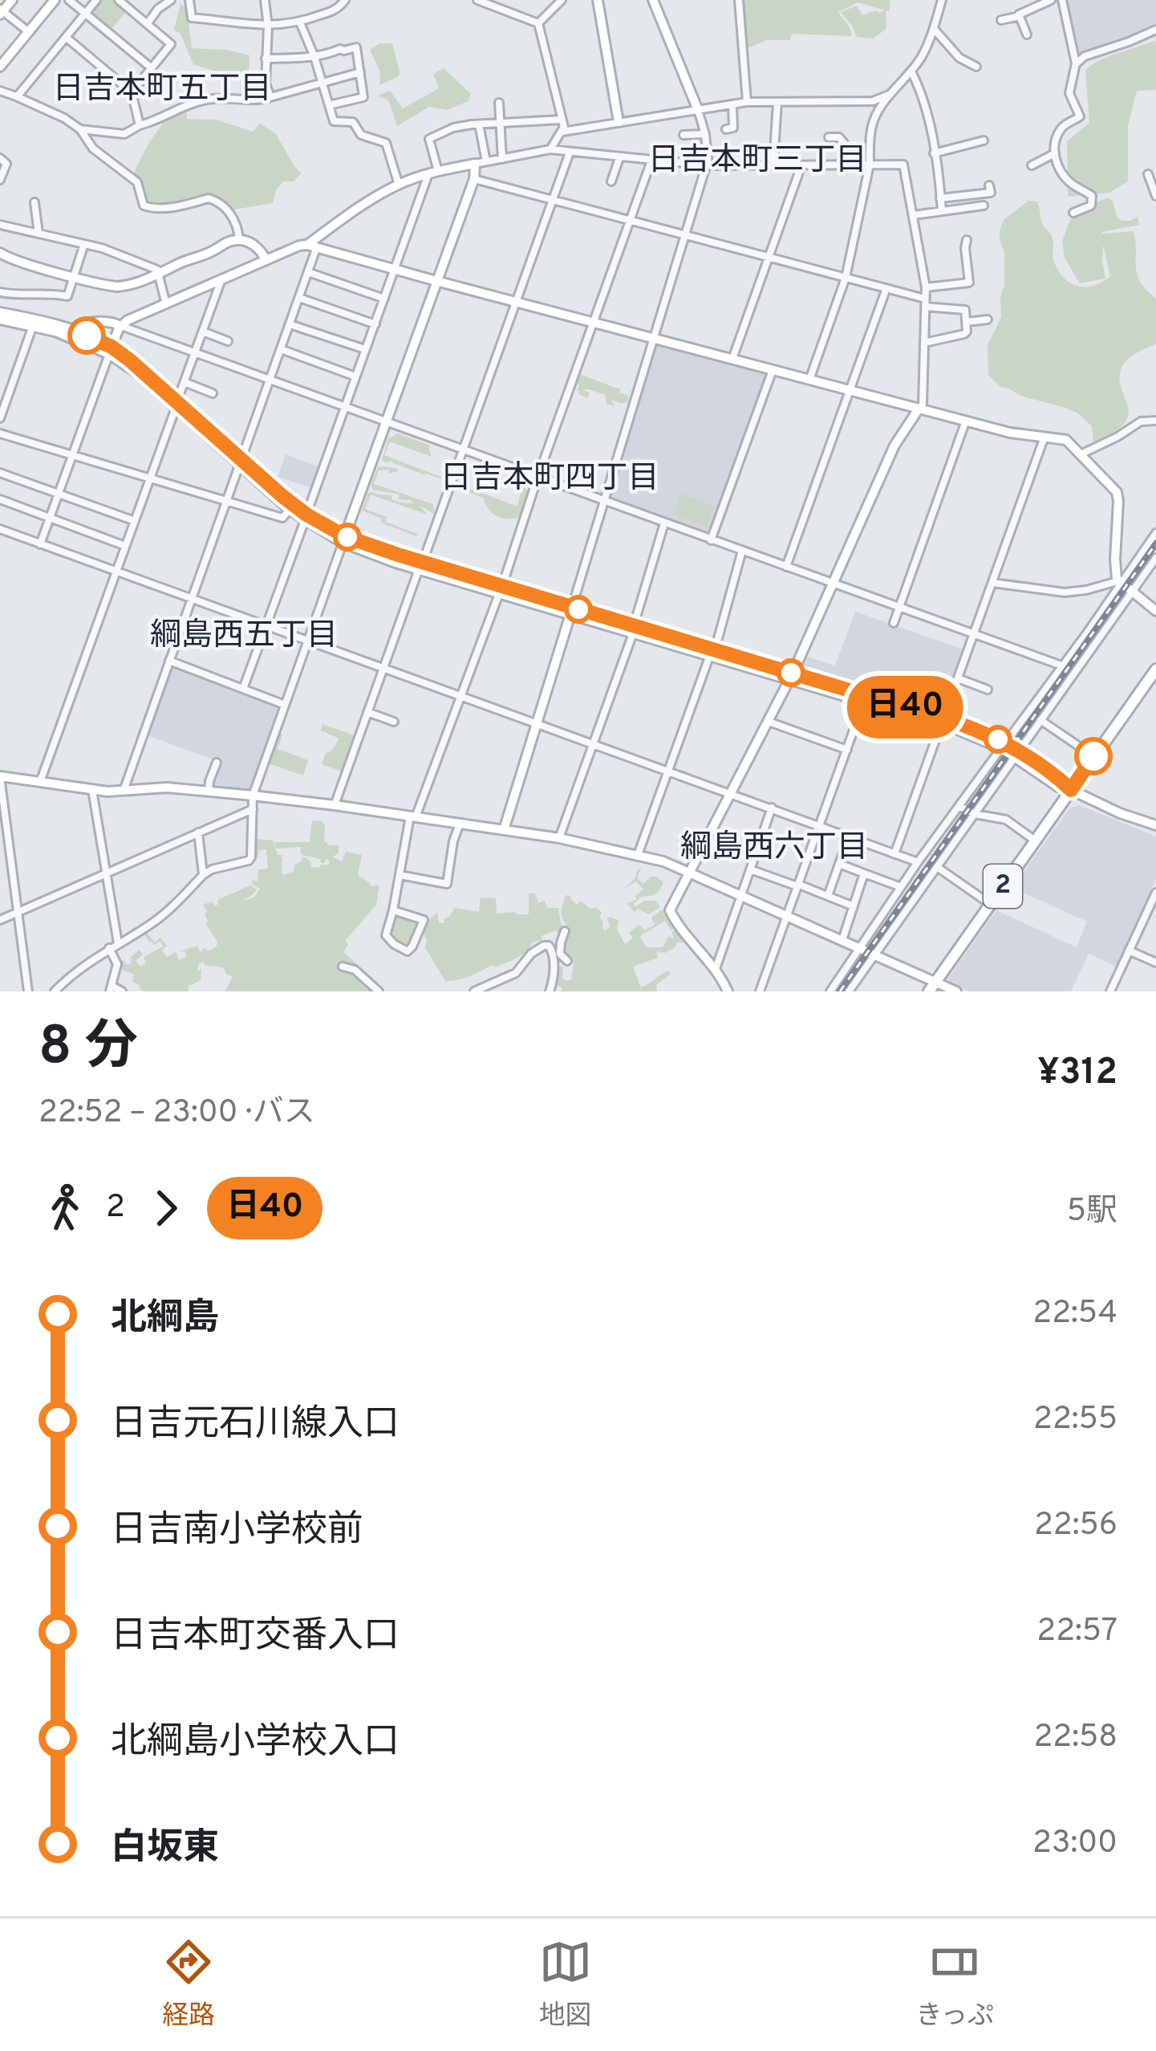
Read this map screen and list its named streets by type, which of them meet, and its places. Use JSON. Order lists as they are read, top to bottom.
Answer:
{
  "streets": {
    "main road": ["2"]
  },
  "districts": [
    "日吉本町五丁目",
    "日吉本町三丁目",
    "日吉本町四丁目",
    "綱島西五丁目",
    "綱島西六丁目"
  ],
  "lines": ["bus line 日40"],
  "page": {
    "on_map": "日40",
    "heading": ["8 分", "22:52 – 23:00 · バス", "¥312"],
    "legs": ["2", "日40", "5駅"],
    "list": [
      {
        "name": "北綱島",
        "value": "22:54"
      },
      {
        "name": "日吉元石川線入口",
        "value": "22:55"
      },
      {
        "name": "日吉南小学校前",
        "value": "22:56"
      },
      {
        "name": "日吉本町交番入口",
        "value": "22:57"
      },
      {
        "name": "北綱島小学校入口",
        "value": "22:58"
      },
      {
        "name": "白坂東",
        "value": "23:00"
      }
    ],
    "tabs": ["経路", "地図", "きっぷ"]
  }
}
